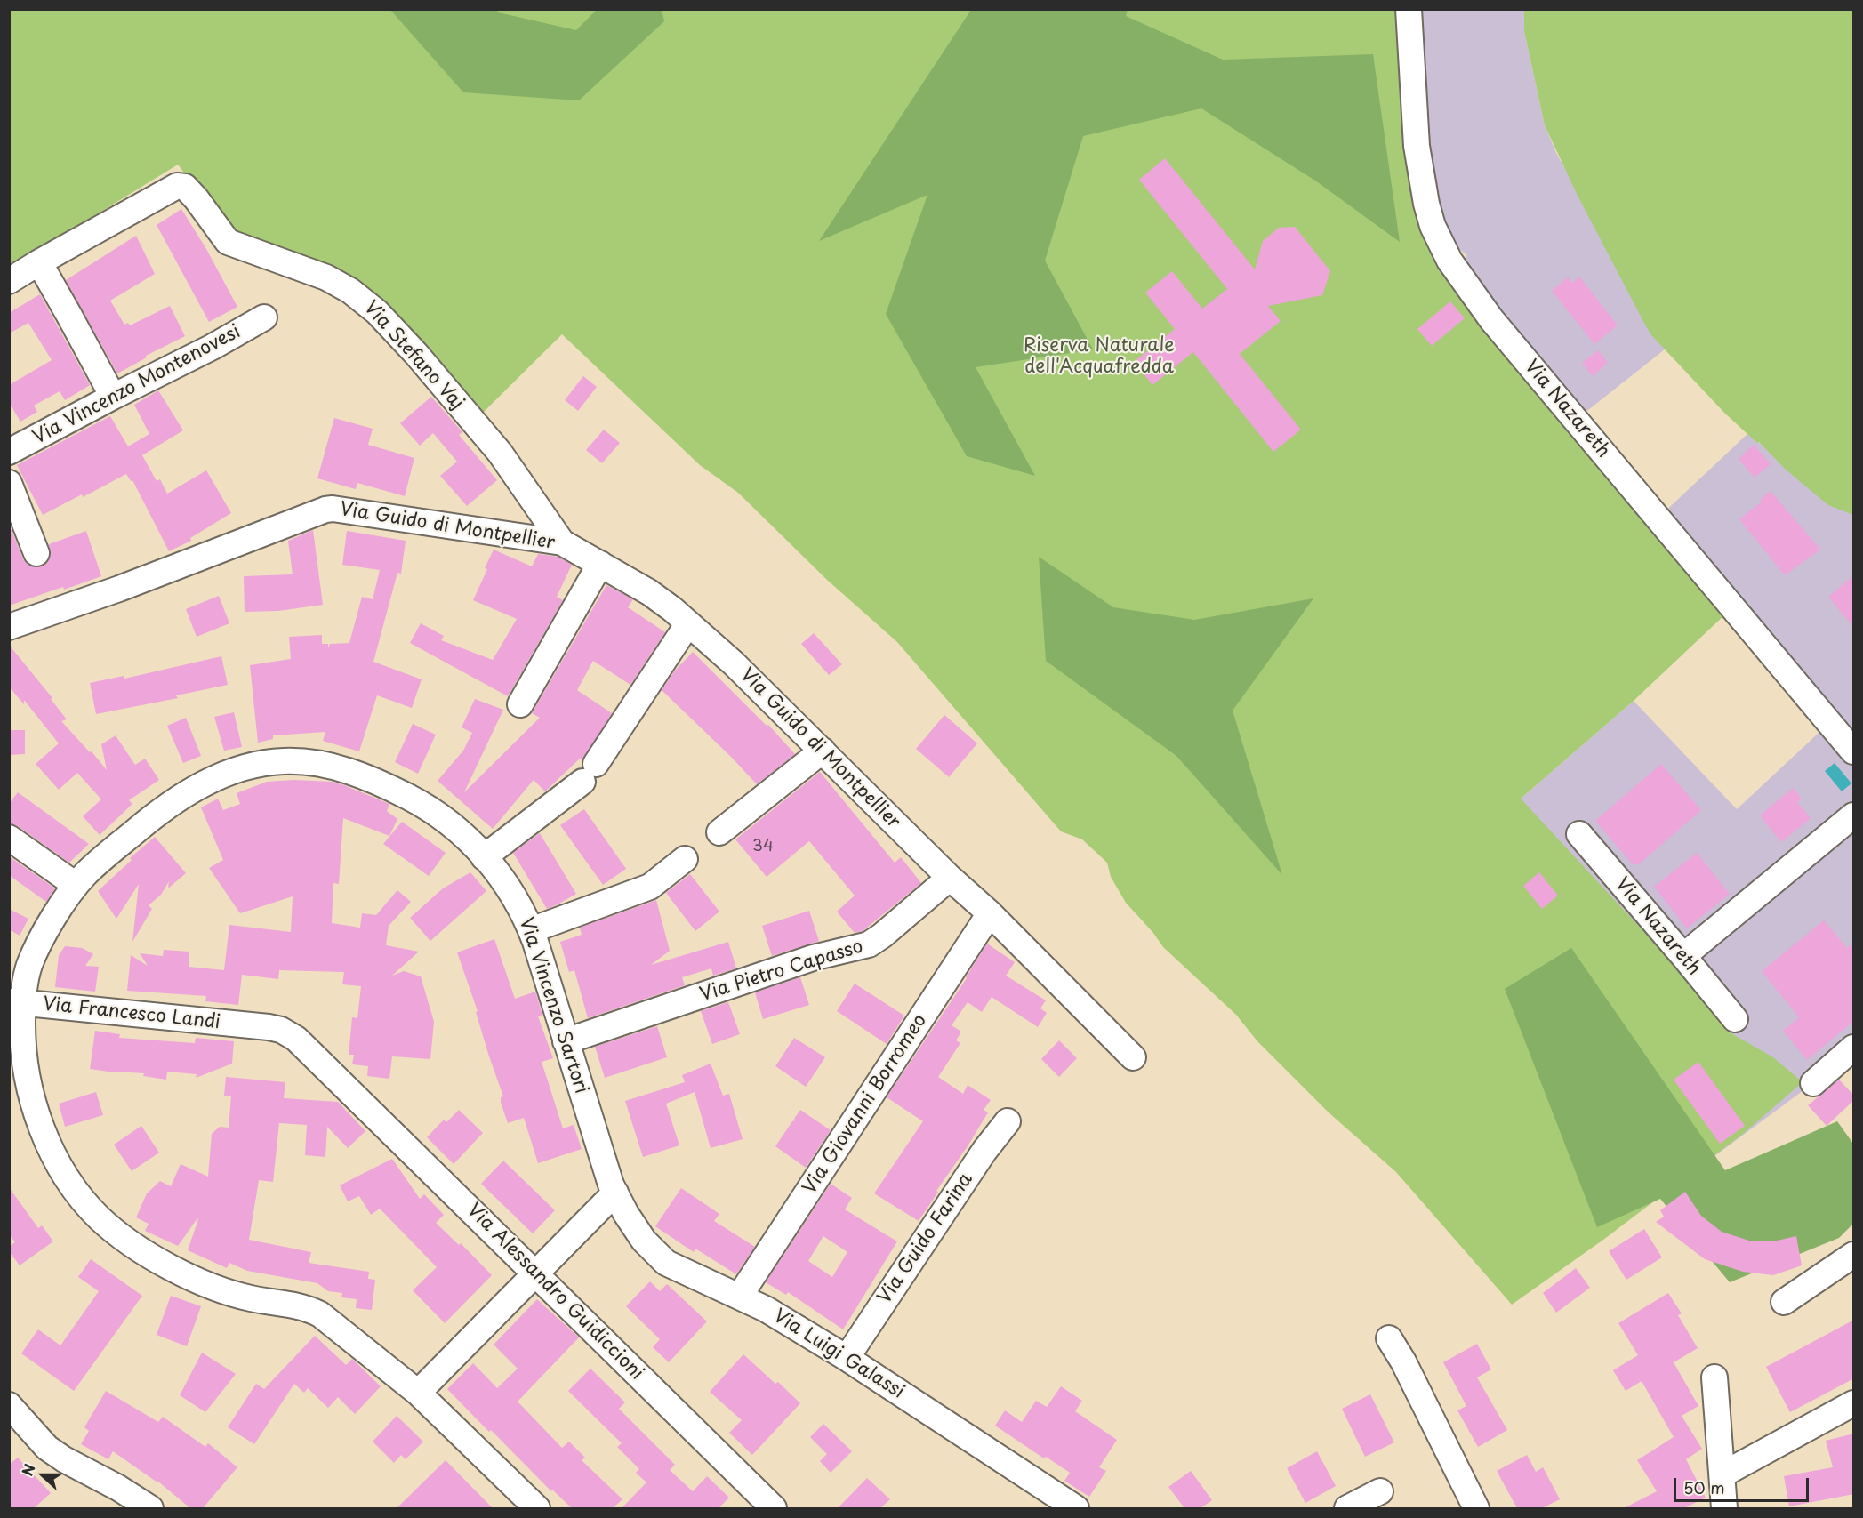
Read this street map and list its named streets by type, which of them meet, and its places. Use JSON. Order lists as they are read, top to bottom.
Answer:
{
  "streets": {
    "street": [
      "Via Stefano Vaj",
      "Via Vincenzo Montenovesi",
      "Via Nazareth",
      "Via Guido di Montpellier",
      "Via Pietro Capasso",
      "Via Vincenzo Sartori",
      "Via Francesco Landi",
      "Via Giovanni Borromeo",
      "Via Guido Farina",
      "Via Alessandro Guidiccioni",
      "Via Luigi Galassi"
    ]
  },
  "crossings": [
    ["Via Stefano Vaj", "Via Guido di Montpellier"],
    ["Via Guido di Montpellier", "Via Pietro Capasso"],
    ["Via Guido di Montpellier", "Via Giovanni Borromeo"],
    ["Via Pietro Capasso", "Via Vincenzo Sartori"],
    ["Via Vincenzo Sartori", "Via Francesco Landi"],
    ["Via Vincenzo Sartori", "Via Luigi Galassi"],
    ["Via Francesco Landi", "Via Alessandro Guidiccioni"],
    ["Via Giovanni Borromeo", "Via Luigi Galassi"],
    ["Via Guido Farina", "Via Luigi Galassi"]
  ],
  "parks": ["Riserva Naturale dell'Acquafredda"],
  "house_numbers": ["34"],
  "scale_bar": "50 m",
  "north": "left"
}
